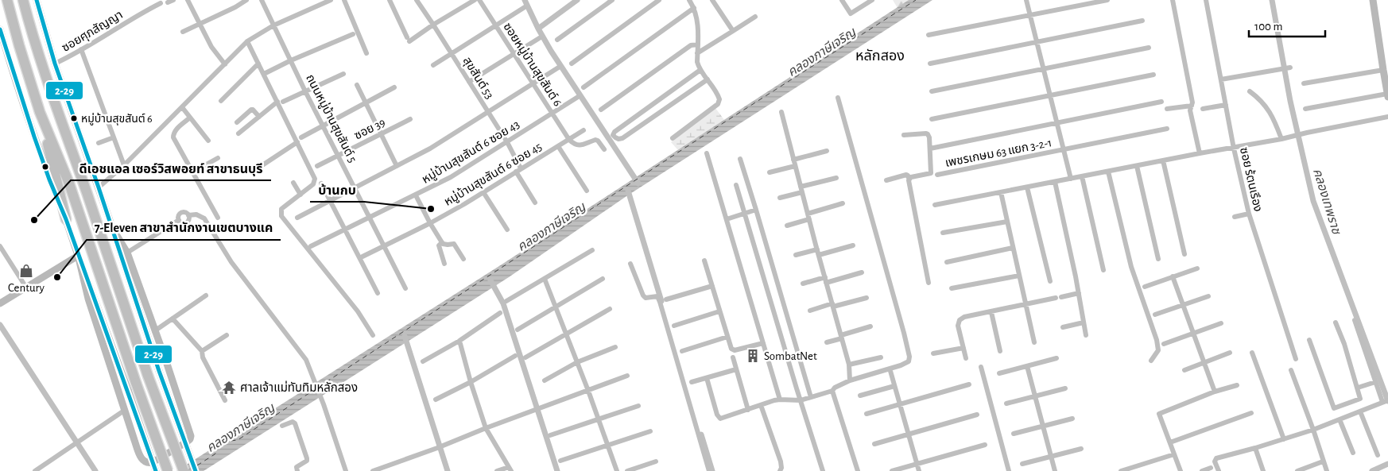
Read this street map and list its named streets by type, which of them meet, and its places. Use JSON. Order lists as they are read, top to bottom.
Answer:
{
  "streets": {
    "street": [
      "ซอยศุภสัญญา",
      "ซอยหมู่บ้านสุขสันต์ 6",
      "สุขสันต์ 53",
      "ถนนหมู่บ้านสุขสันต์ 5",
      "ซอย 39",
      "หมู่บ้านสุขสันต์ 6 ซอย 43",
      "เพชรเกษม 63 แยก 3-2-1",
      "หมู่บ้านสุขสันต์ 6 ซอย 45",
      "ซอย ร้ตนเรึอง"
    ]
  },
  "crossings": [
    ["ซอยหมู่บ้านสุขสันต์ 6", "หมู่บ้านสุขสันต์ 6 ซอย 43"],
    ["ซอยหมู่บ้านสุขสันต์ 6", "หมู่บ้านสุขสันต์ 6 ซอย 45"],
    ["สุขสันต์ 53", "หมู่บ้านสุขสันต์ 6 ซอย 43"],
    ["สุขสันต์ 53", "หมู่บ้านสุขสันต์ 6 ซอย 45"],
    ["ถนนหมู่บ้านสุขสันต์ 5", "ซอย 39"],
    ["ถนนหมู่บ้านสุขสันต์ 5", "หมู่บ้านสุขสันต์ 6 ซอย 43"],
    ["ถนนหมู่บ้านสุขสันต์ 5", "หมู่บ้านสุขสันต์ 6 ซอย 45"]
  ],
  "districts": ["หลักสอง"],
  "water": ["คลองภาษีเจริญ", "คลองเทพราช"],
  "places": {
    "other": [
      "หมู่บ้านสุขสันต์ 6",
      "บ้านกบ",
      "ดีเอชแอล เซอร์วิสพอยท์ สาขาธนบุรี",
      "7-Eleven สาขาสำนักงานเขตบางแค"
    ],
    "shop": ["Century"],
    "building": ["SombatNet"],
    "temple": ["ศาลเจ้าแม่ทับทิมหลักสอง"]
  },
  "lines": ["transit line 2-29"],
  "scale_bar": "100 m"
}
